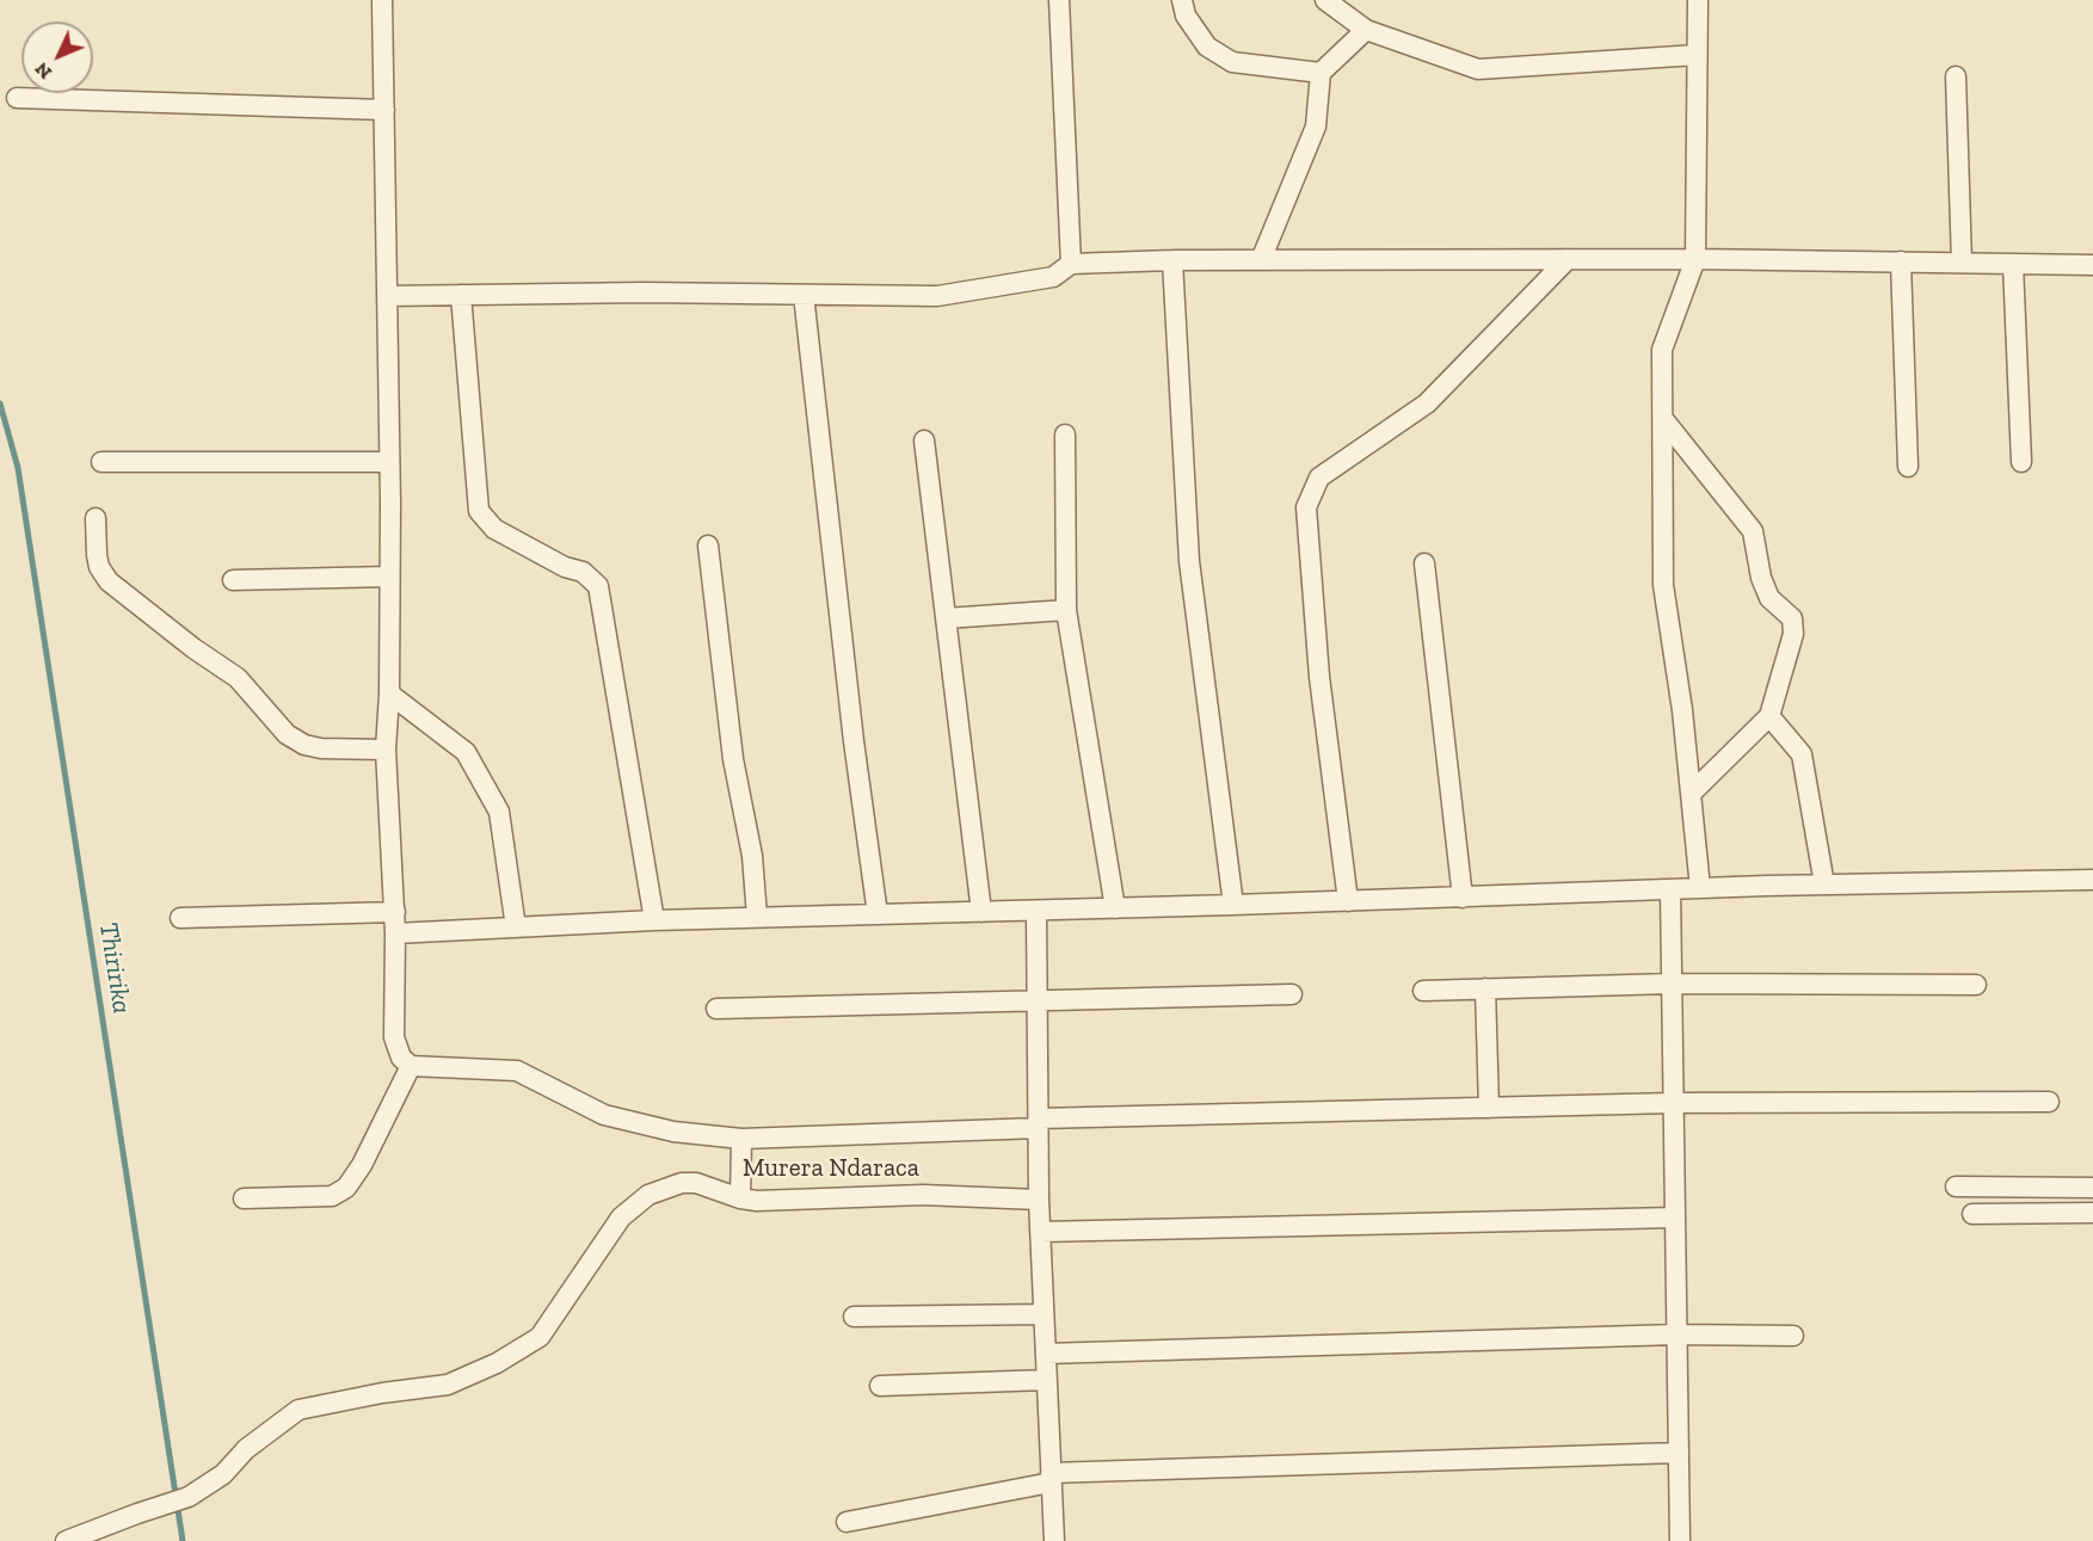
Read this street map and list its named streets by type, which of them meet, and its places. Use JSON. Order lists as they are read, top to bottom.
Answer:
{
  "streets": {
    "street": ["Murera Ndaraca"]
  },
  "water": ["Thiririka"],
  "north": "bottom left"
}
